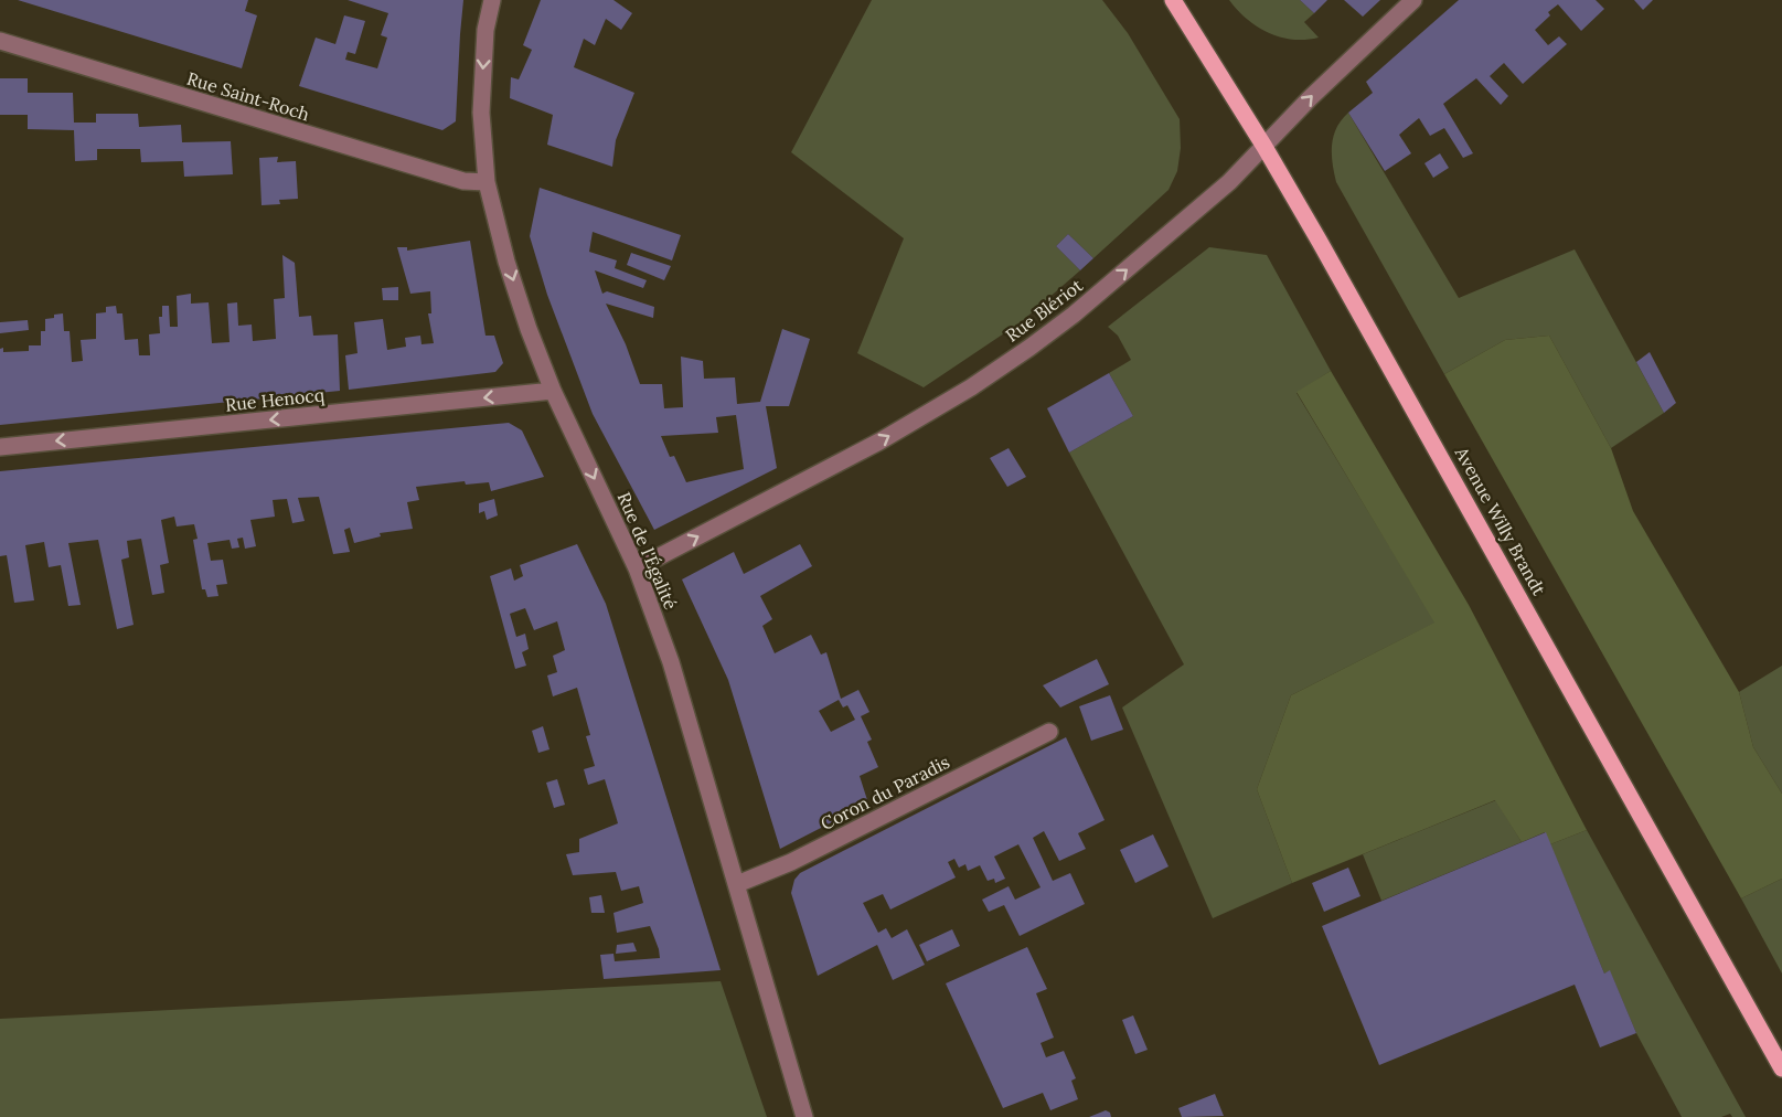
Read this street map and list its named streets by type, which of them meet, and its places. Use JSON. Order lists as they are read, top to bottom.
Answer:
{
  "streets": {
    "main road": ["Avenue Willy Brandt"],
    "street": [
      "Rue Saint-Roch",
      "Rue Blériot",
      "Rue Henocq",
      "Rue de l'Égalité",
      "Coron du Paradis"
    ]
  },
  "crossings": [
    ["Rue Saint-Roch", "Rue de l'Égalité"],
    ["Rue Blériot", "Avenue Willy Brandt"],
    ["Rue Blériot", "Rue de l'Égalité"],
    ["Rue Henocq", "Rue de l'Égalité"],
    ["Rue de l'Égalité", "Coron du Paradis"]
  ],
  "one_way": ["Rue Blériot", "Rue Henocq", "Rue de l'Égalité"]
}
